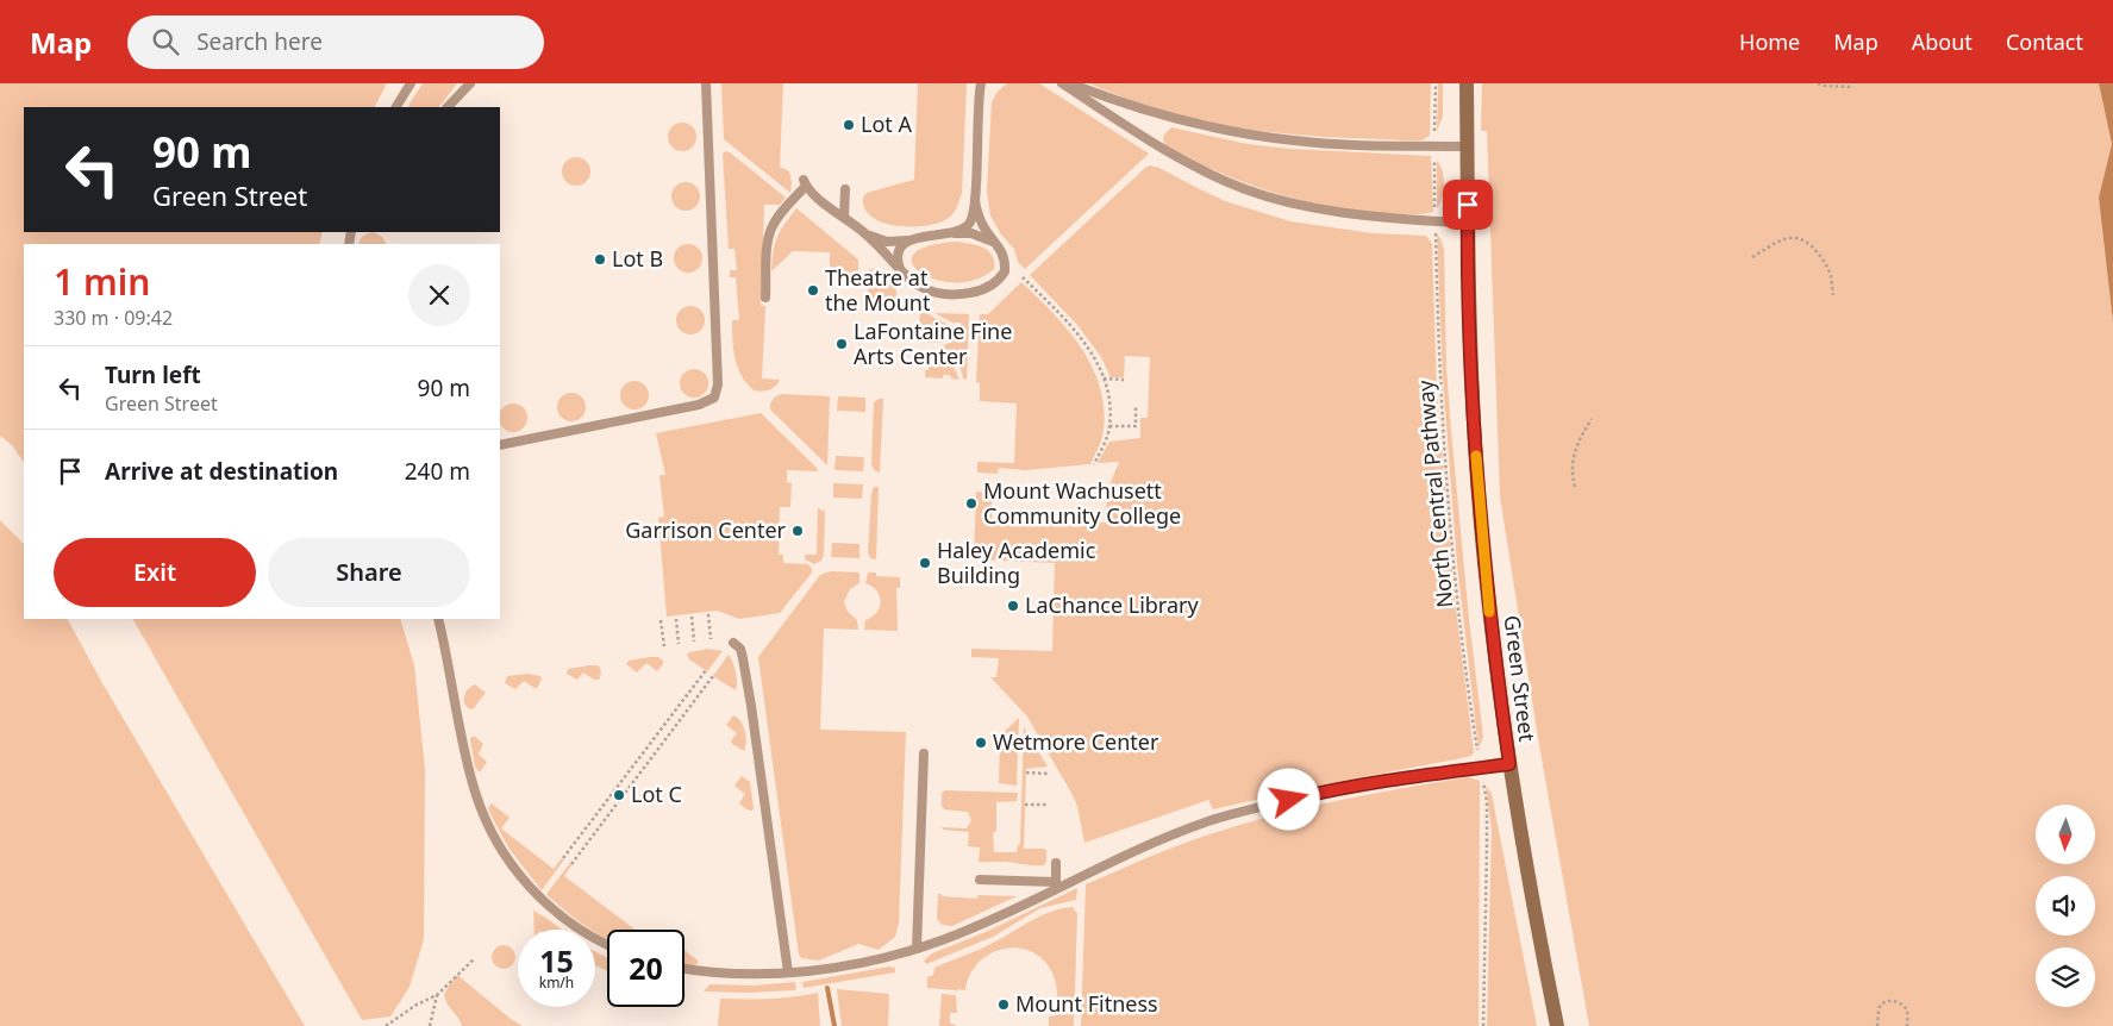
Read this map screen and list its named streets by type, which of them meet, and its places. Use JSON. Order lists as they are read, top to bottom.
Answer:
{
  "streets": {
    "street": ["Green Street"],
    "path": ["North Central Pathway"]
  },
  "places": [
    "Lot A",
    "Lot B",
    "Theatre at the Mount",
    "LaFontaine Fine Arts Center",
    "Mount Wachusett Community College",
    "Garrison Center",
    "Haley Academic Building",
    "LaChance Library",
    "Wetmore Center",
    "Lot C",
    "Mount Fitness"
  ],
  "north": "bottom",
  "page": {
    "header": "Map",
    "search": "Search here",
    "nav": [
      "Home",
      "Map",
      "About",
      "Contact"
    ],
    "turn": ["90 m", "Green Street"],
    "heading": ["1 min", "330 m · 09:42"],
    "list": [
      {
        "name": "Turn left",
        "note": "Green Street",
        "value": "90 m"
      },
      {
        "name": "Arrive at destination",
        "value": "240 m"
      }
    ],
    "buttons": ["Exit", "Share"],
    "speed": "15 km/h",
    "limit": "20"
  }
}
